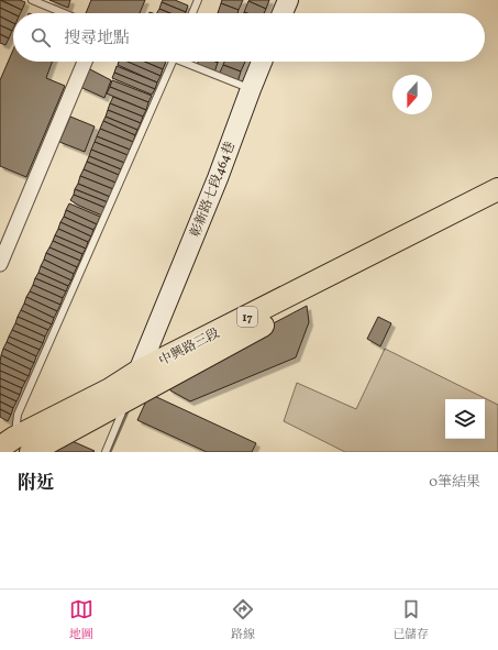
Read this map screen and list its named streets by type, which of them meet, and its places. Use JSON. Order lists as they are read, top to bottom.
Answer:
{
  "streets": {
    "main road": ["17", "中興路三段"],
    "street": ["彰新路七段464巷"]
  },
  "crossings": [
    ["彰新路七段464巷", "中興路三段"]
  ],
  "north": "bottom",
  "page": {
    "search": "搜尋地點",
    "heading": ["附近", "0筆結果"],
    "nav": ["地圖", "路線", "已儲存"]
  }
}
